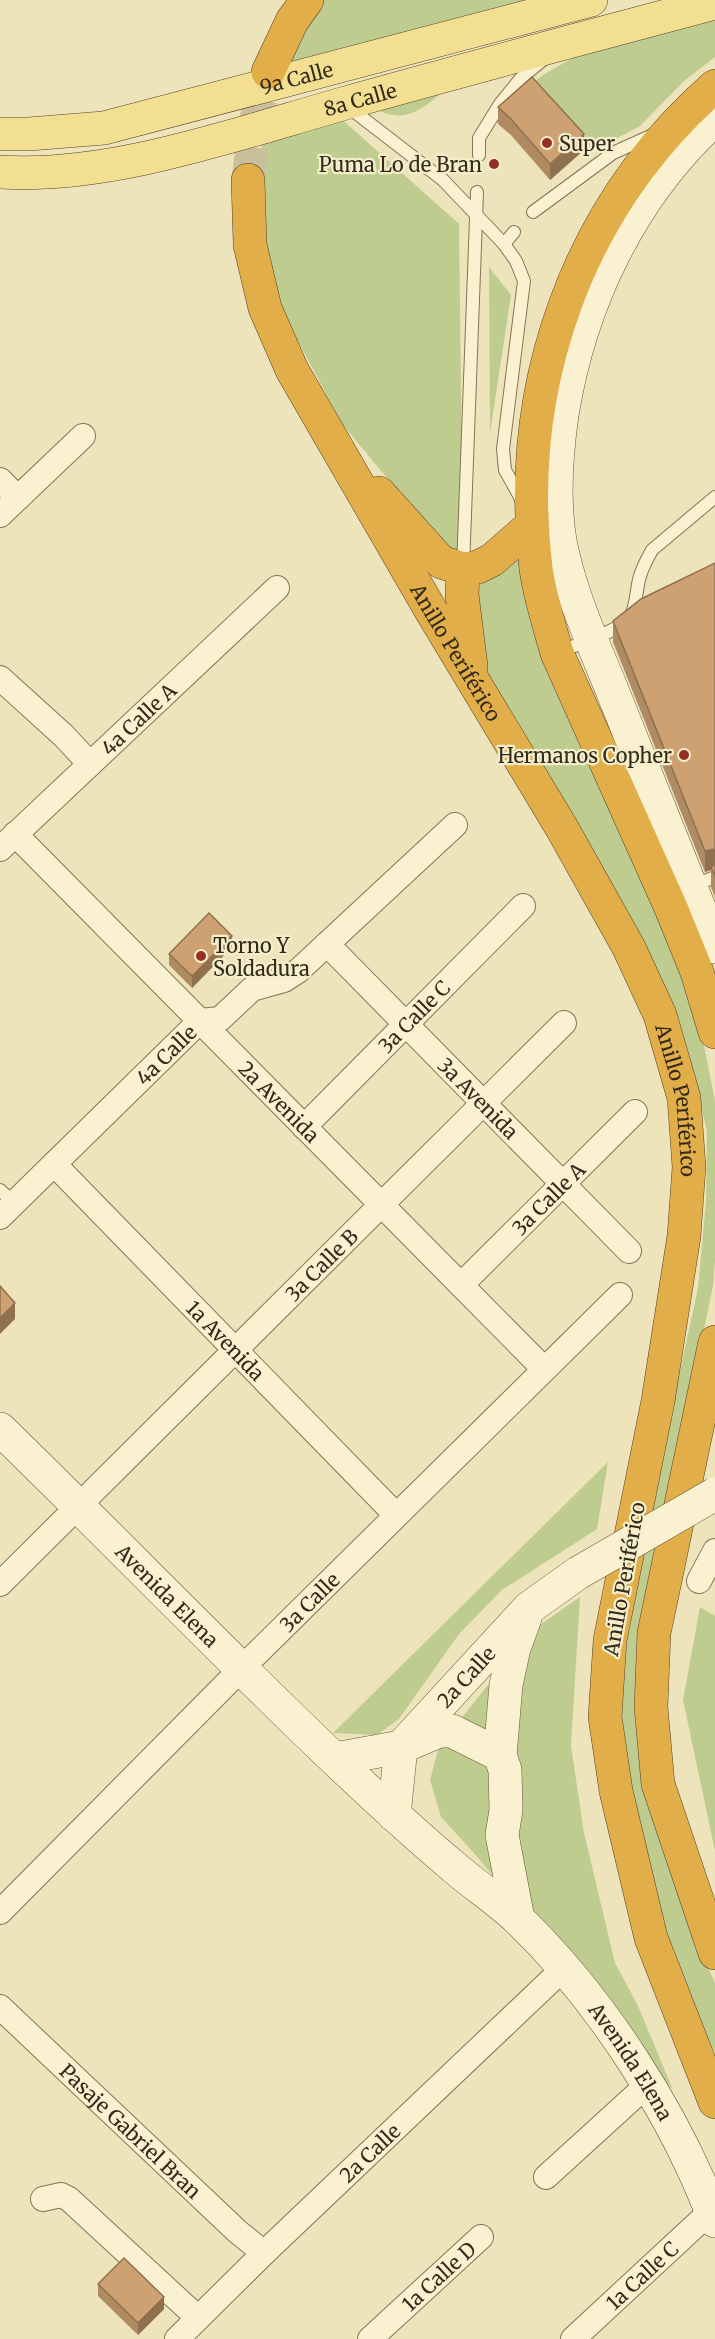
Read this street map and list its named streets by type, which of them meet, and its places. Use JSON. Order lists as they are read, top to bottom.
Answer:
{
  "streets": {
    "highway": ["Anillo Periférico"],
    "main road": [
      "9a Calle",
      "8a Calle",
      "Avenida Elena",
      "2a Calle"
    ],
    "street": [
      "4a Calle A",
      "3a Calle C",
      "4a Calle",
      "3a Avenida",
      "2a Avenida",
      "3a Calle A",
      "3a Calle B",
      "1a Avenida",
      "3a Calle",
      "Pasaje Gabriel Bran",
      "1a Calle C",
      "1a Calle D"
    ]
  },
  "crossings": [
    ["4a Calle A", "2a Avenida"],
    ["3a Calle C", "3a Avenida"],
    ["3a Calle C", "2a Avenida"],
    ["4a Calle", "3a Avenida"],
    ["4a Calle", "2a Avenida"],
    ["4a Calle", "1a Avenida"],
    ["3a Avenida", "3a Calle A"],
    ["3a Avenida", "3a Calle B"],
    ["2a Avenida", "3a Calle A"],
    ["2a Avenida", "3a Calle B"],
    ["2a Avenida", "3a Calle"],
    ["3a Calle B", "1a Avenida"],
    ["3a Calle B", "Avenida Elena"],
    ["1a Avenida", "3a Calle"],
    ["Avenida Elena", "3a Calle"],
    ["Avenida Elena", "2a Calle"],
    ["Avenida Elena", "1a Calle C"],
    ["2a Calle", "Pasaje Gabriel Bran"]
  ],
  "places": [
    "Super",
    "Puma Lo de Bran",
    "Hermanos Copher",
    "Torno Y Soldadura"
  ]
}
